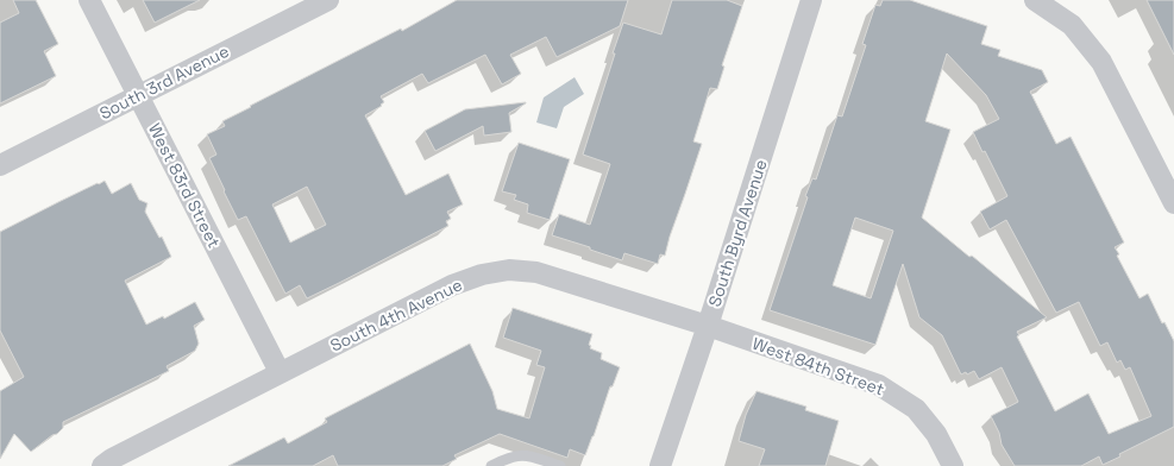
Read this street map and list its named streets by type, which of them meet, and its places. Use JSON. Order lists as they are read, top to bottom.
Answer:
{
  "streets": {
    "street": [
      "South 3rd Avenue",
      "West 83rd Street",
      "South Byrd Avenue",
      "South 4th Avenue",
      "West 84th Street"
    ]
  },
  "crossings": [
    ["South 3rd Avenue", "West 83rd Street"],
    ["West 83rd Street", "South 4th Avenue"],
    ["South Byrd Avenue", "South 4th Avenue"],
    ["South Byrd Avenue", "West 84th Street"],
    ["South 4th Avenue", "West 84th Street"]
  ]
}
